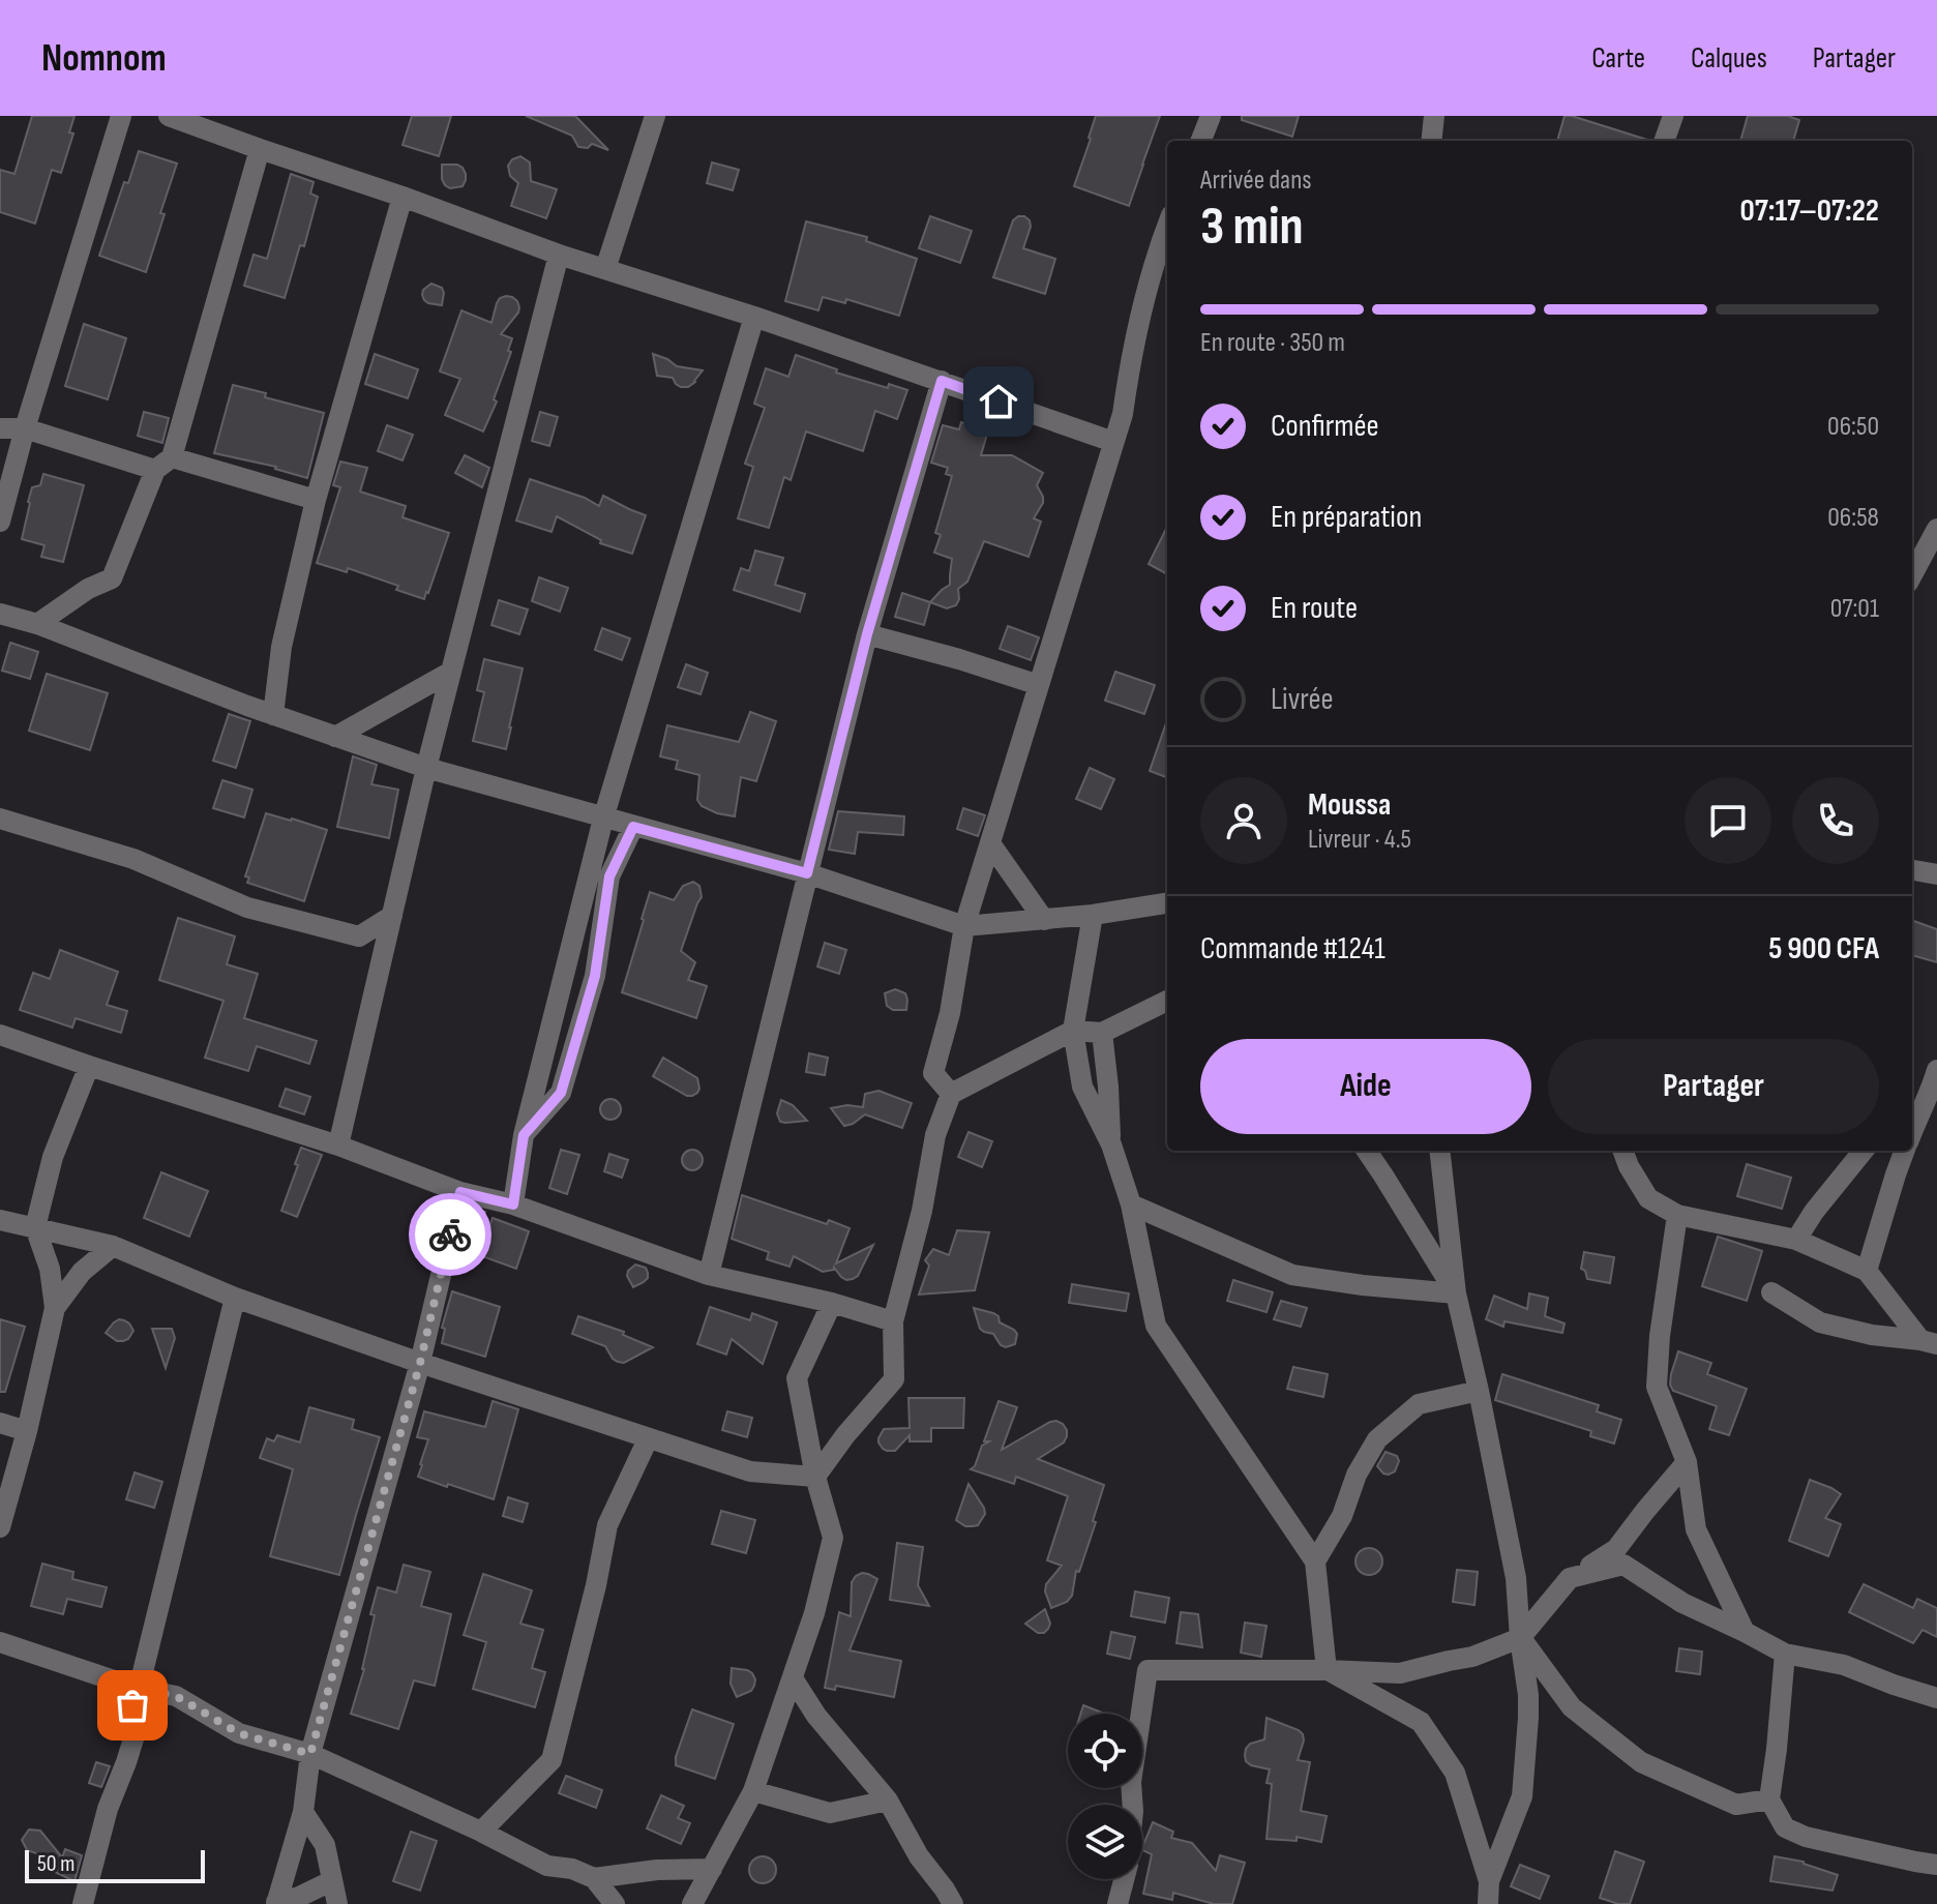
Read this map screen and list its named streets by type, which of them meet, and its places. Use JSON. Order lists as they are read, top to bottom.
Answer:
{
  "scale_bar": "50 m",
  "page": {
    "header": "Nomnom",
    "nav": ["Carte", "Calques", "Partager"],
    "heading": ["3 min", "Arrivée dans", "07:17–07:22"],
    "panel": [
      "Moussa",
      "Livreur · 4.5",
      "Commande #1241",
      "5 900 CFA"
    ],
    "bar": "En route · 350 m",
    "list": [
      ["Confirmée", "06:50"],
      ["En préparation", "06:58"],
      ["En route", "07:01"],
      "Livrée"
    ],
    "buttons": ["Aide", "Partager"],
    "scale": "50 m"
  }
}
